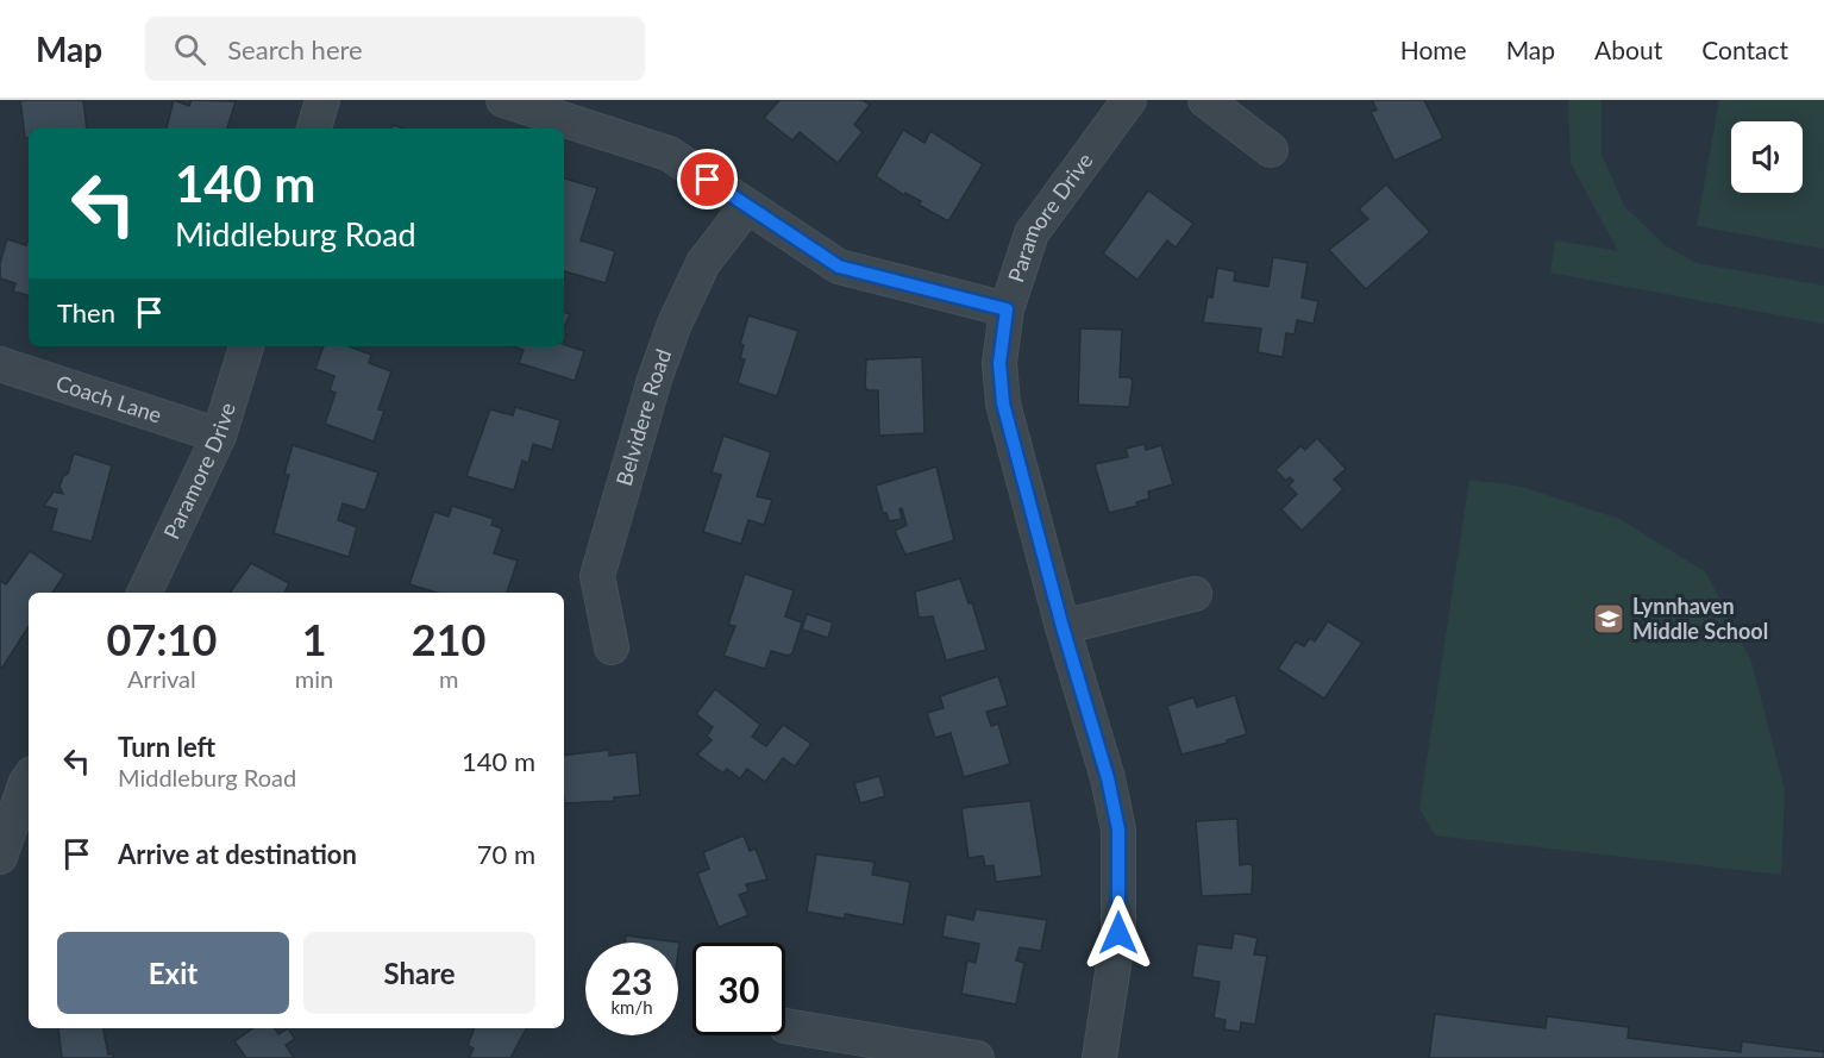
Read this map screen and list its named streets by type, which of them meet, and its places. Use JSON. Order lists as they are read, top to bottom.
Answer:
{
  "streets": {
    "street": ["Paramore Drive", "Coach Lane", "Belvidere Road"]
  },
  "crossings": [
    ["Paramore Drive", "Coach Lane"]
  ],
  "places": {
    "school or university": ["Lynnhaven Middle School"]
  },
  "page": {
    "header": "Map",
    "search": "Search here",
    "nav": [
      "Home",
      "Map",
      "About",
      "Contact"
    ],
    "turn": ["140 m", "Middleburg Road"],
    "then": "Then",
    "eta": [
      "07:10",
      "Arrival",
      "1",
      "min",
      "210",
      "m"
    ],
    "list": [
      {
        "name": "Turn left",
        "note": "Middleburg Road",
        "value": "140 m"
      },
      {
        "name": "Arrive at destination",
        "value": "70 m"
      }
    ],
    "buttons": ["Exit", "Share"],
    "speed": "23 km/h",
    "limit": "30"
  }
}
